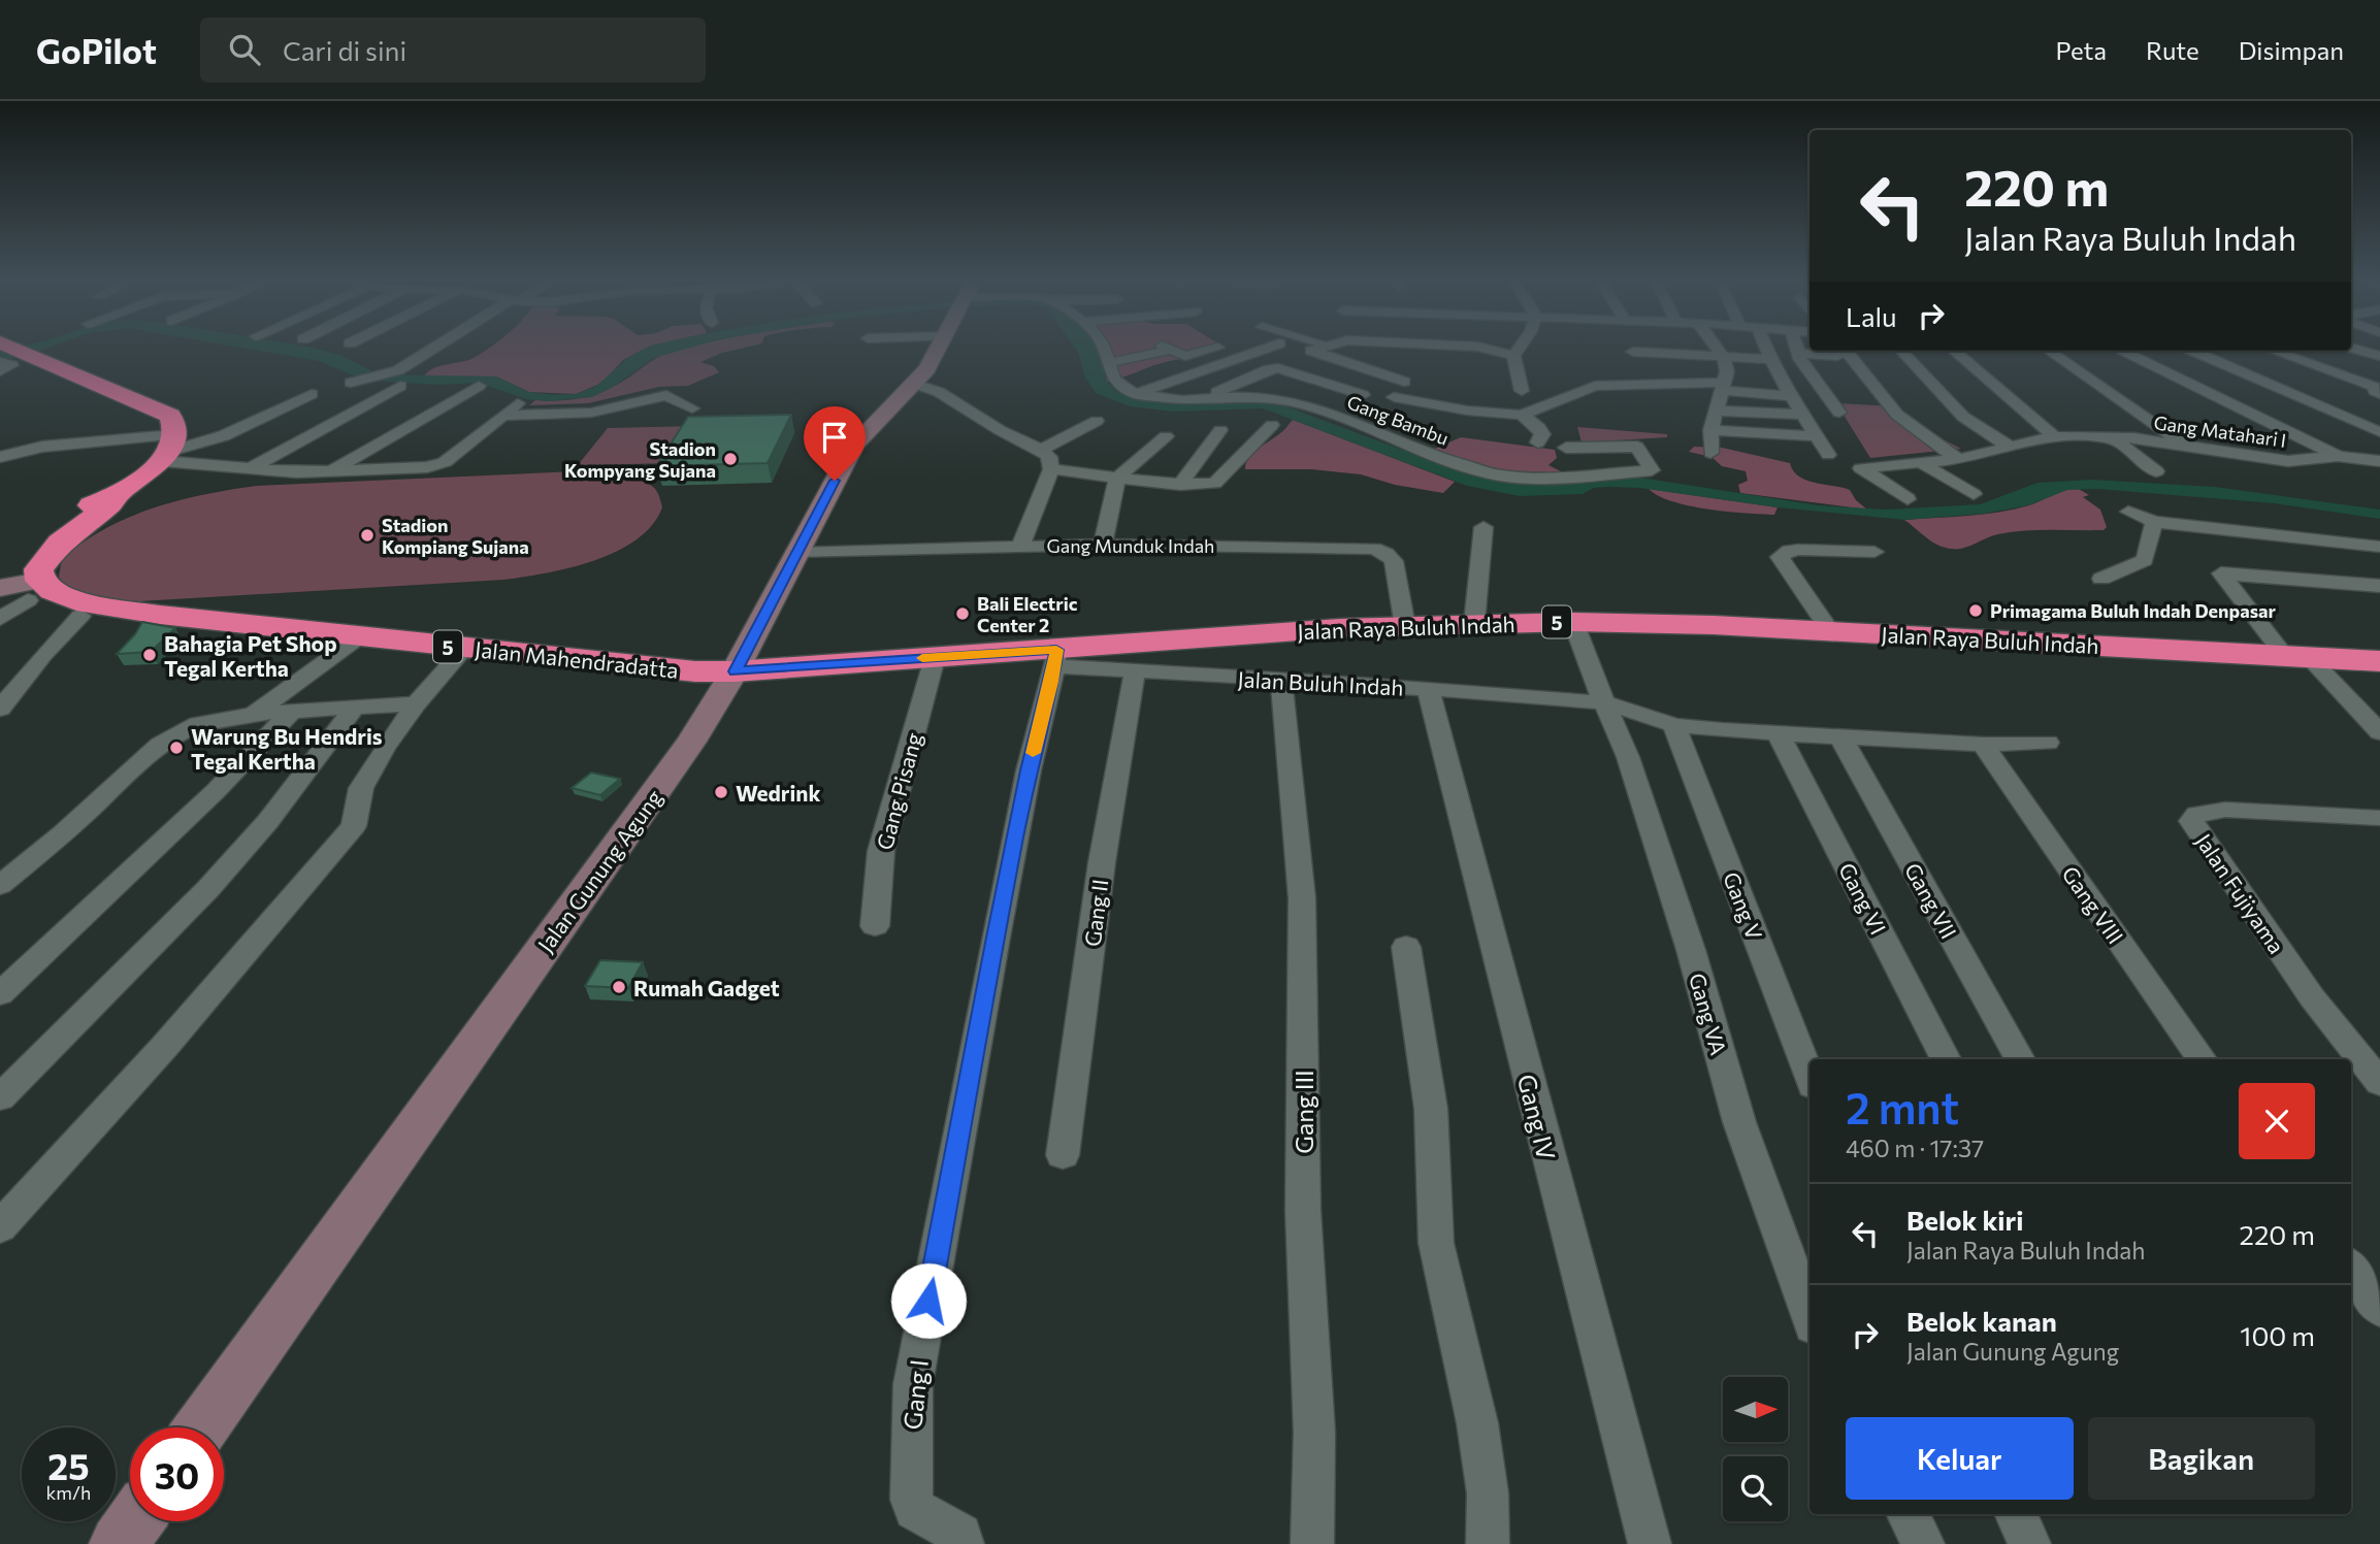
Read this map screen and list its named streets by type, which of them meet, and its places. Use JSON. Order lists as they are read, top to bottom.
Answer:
{
  "streets": {
    "highway": ["5", "Jalan Raya Buluh Indah", "Jalan Mahendradatta"],
    "main road": ["Jalan Gunung Agung"],
    "street": [
      "Gang Bambu",
      "Gang Matahari I",
      "Gang Munduk Indah",
      "Jalan Buluh Indah",
      "Gang Pisang",
      "Jalan Fujiyama",
      "Gang VI",
      "Gang VII",
      "Gang VIII",
      "Gang V",
      "Gang II",
      "Gang VA",
      "Gang III",
      "Gang IV",
      "Gang I"
    ]
  },
  "crossings": [
    ["Gang Munduk Indah", "Jalan Raya Buluh Indah"],
    ["Gang Munduk Indah", "Jalan Gunung Agung"],
    ["Jalan Raya Buluh Indah", "Jalan Mahendradatta"],
    ["Jalan Raya Buluh Indah", "Jalan Buluh Indah"],
    ["Jalan Raya Buluh Indah", "Gang Pisang"],
    ["Jalan Raya Buluh Indah", "Jalan Gunung Agung"],
    ["Jalan Raya Buluh Indah", "Gang I"],
    ["Jalan Mahendradatta", "Jalan Gunung Agung"],
    ["Jalan Buluh Indah", "Gang VI"],
    ["Jalan Buluh Indah", "Gang VII"],
    ["Jalan Buluh Indah", "Gang VIII"],
    ["Jalan Buluh Indah", "Gang V"],
    ["Jalan Buluh Indah", "Gang II"],
    ["Jalan Buluh Indah", "Gang VA"],
    ["Jalan Buluh Indah", "Gang III"],
    ["Jalan Buluh Indah", "Gang IV"],
    ["Jalan Buluh Indah", "Gang I"]
  ],
  "places": [
    "Stadion Kompyang Sujana",
    "Stadion Kompiang Sujana",
    "Primagama Buluh Indah Denpasar",
    "Bali Electric Center 2",
    "Bahagia Pet Shop Tegal Kertha",
    "Warung Bu Hendris Tegal Kertha",
    "Wedrink",
    "Rumah Gadget"
  ],
  "north": "right",
  "page": {
    "header": "GoPilot",
    "search": "Cari di sini",
    "nav": ["Peta", "Rute", "Disimpan"],
    "turn": ["220 m", "Jalan Raya Buluh Indah"],
    "then": "Lalu",
    "heading": ["2 mnt", "460 m · 17:37"],
    "list": [
      {
        "name": "Belok kiri",
        "note": "Jalan Raya Buluh Indah",
        "value": "220 m"
      },
      {
        "name": "Belok kanan",
        "note": "Jalan Gunung Agung",
        "value": "100 m"
      }
    ],
    "buttons": ["Keluar", "Bagikan"],
    "speed": "25 km/h",
    "limit": "30"
  }
}
